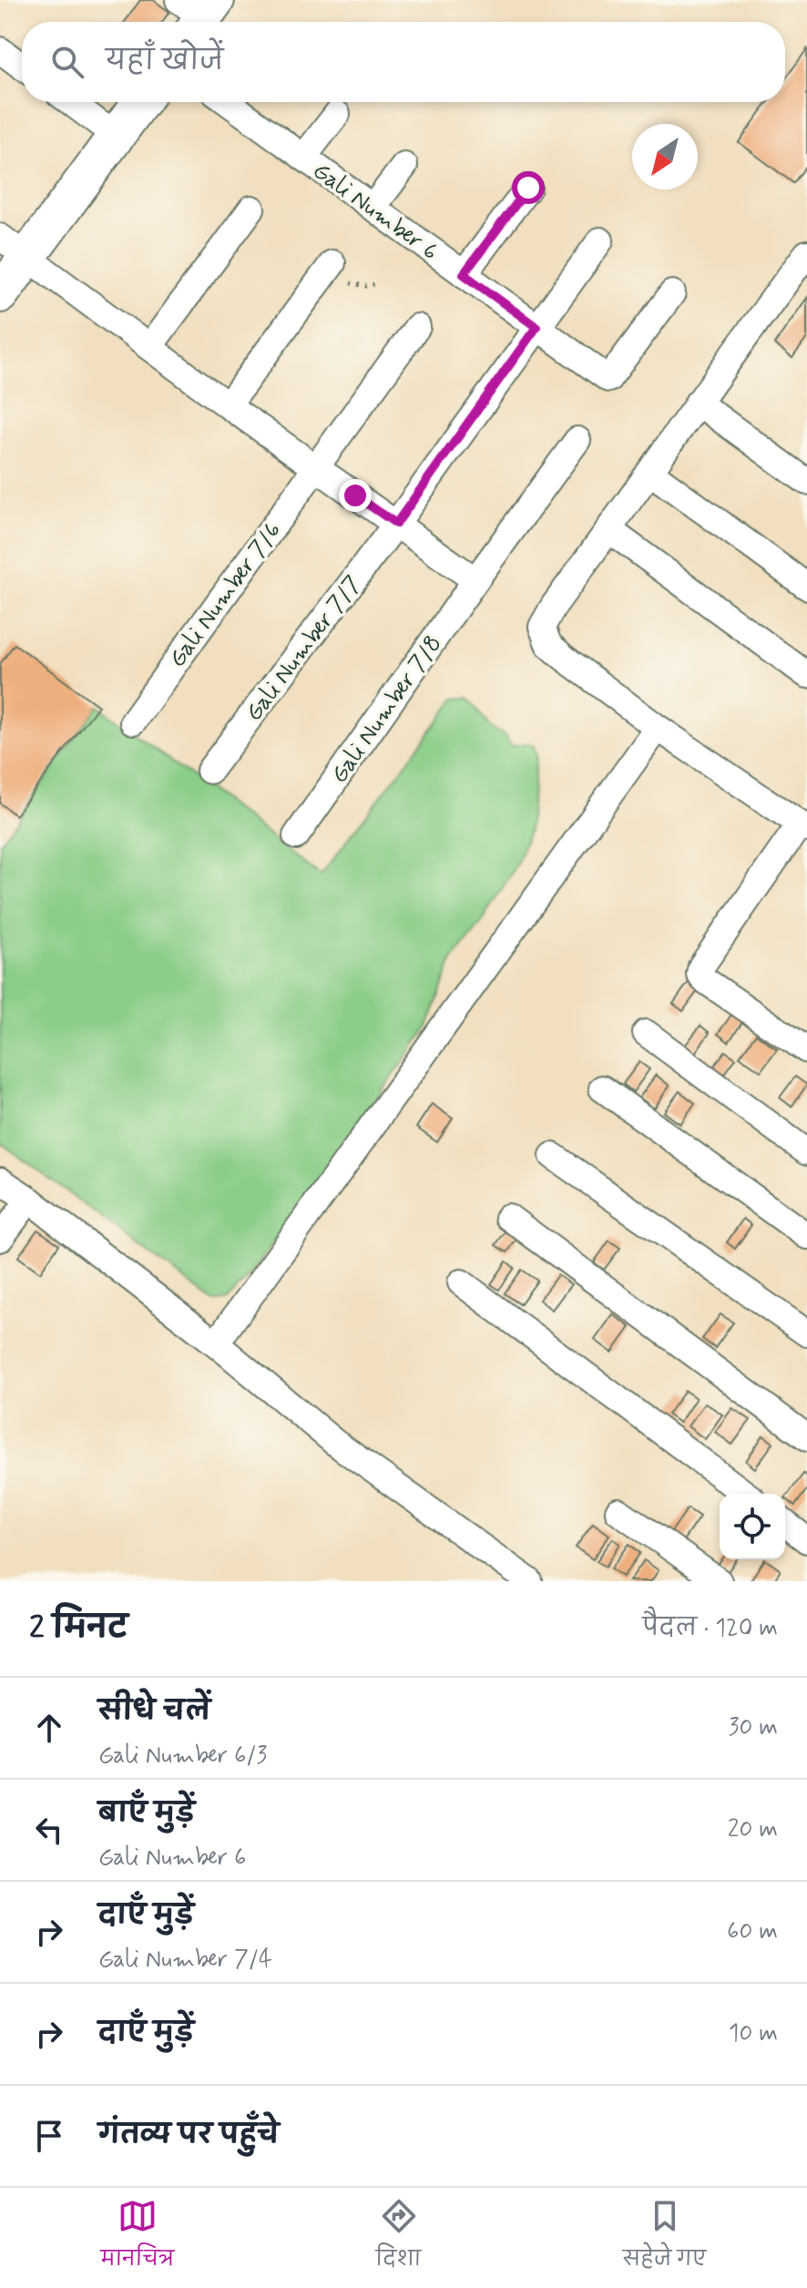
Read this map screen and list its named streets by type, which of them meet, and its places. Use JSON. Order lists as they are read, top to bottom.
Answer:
{
  "streets": {
    "street": [
      "Gali Number 6",
      "Gali Number 7/6",
      "Gali Number 7/7",
      "Gali Number 7/8"
    ]
  },
  "crossings": [
    ["Gali Number 6", "Gali Number 7/7"]
  ],
  "north": "bottom left",
  "page": {
    "search": "यहाँ खोजें",
    "heading": ["2 मिनट", "पैदल · 120 m"],
    "list": [
      ["सीधे चलें", "Gali Number 6/3", "30 m"],
      ["बाएँ मुड़ें", "Gali Number 6", "20 m"],
      ["दाएँ मुड़ें", "Gali Number 7/4", "60 m"],
      ["दाएँ मुड़ें", "10 m"],
      "गंतव्य पर पहुँचे"
    ],
    "nav": ["मानचित्र", "दिशा", "सहेजे गए"]
  }
}
